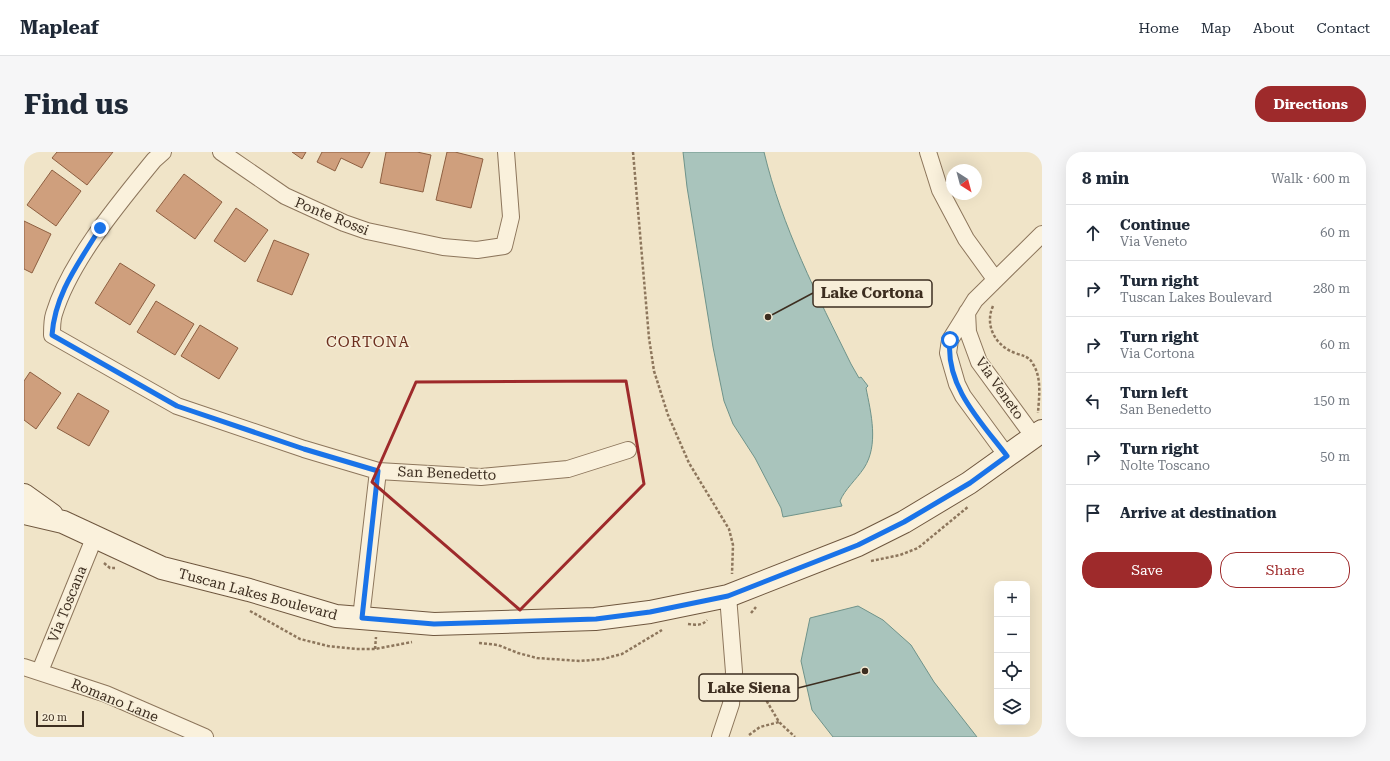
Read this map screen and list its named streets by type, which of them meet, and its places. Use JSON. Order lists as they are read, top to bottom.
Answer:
{
  "streets": {
    "street": [
      "Ponte Rossi",
      "Via Veneto",
      "San Benedetto",
      "Tuscan Lakes Boulevard",
      "Via Toscana",
      "Romano Lane"
    ]
  },
  "crossings": [
    ["Via Veneto", "Tuscan Lakes Boulevard"],
    ["Tuscan Lakes Boulevard", "Via Toscana"],
    ["Via Toscana", "Romano Lane"]
  ],
  "districts": ["CORTONA"],
  "places": ["Lake Cortona", "Lake Siena"],
  "scale_bar": "20 m",
  "north": "bottom right",
  "page": {
    "header": "Mapleaf",
    "nav": [
      "Home",
      "Map",
      "About",
      "Contact"
    ],
    "buttons": [
      "Directions",
      ["Save", "Share"]
    ],
    "title": "Find us",
    "heading": ["8 min", "Walk · 600 m"],
    "list": [
      ["Continue", "Via Veneto", "60 m"],
      ["Turn right", "Tuscan Lakes Boulevard", "280 m"],
      ["Turn right", "Via Cortona", "60 m"],
      ["Turn left", "San Benedetto", "150 m"],
      ["Turn right", "Nolte Toscano", "50 m"],
      "Arrive at destination"
    ],
    "map_buttons": ["+", "−"],
    "scale": "20 m"
  }
}
